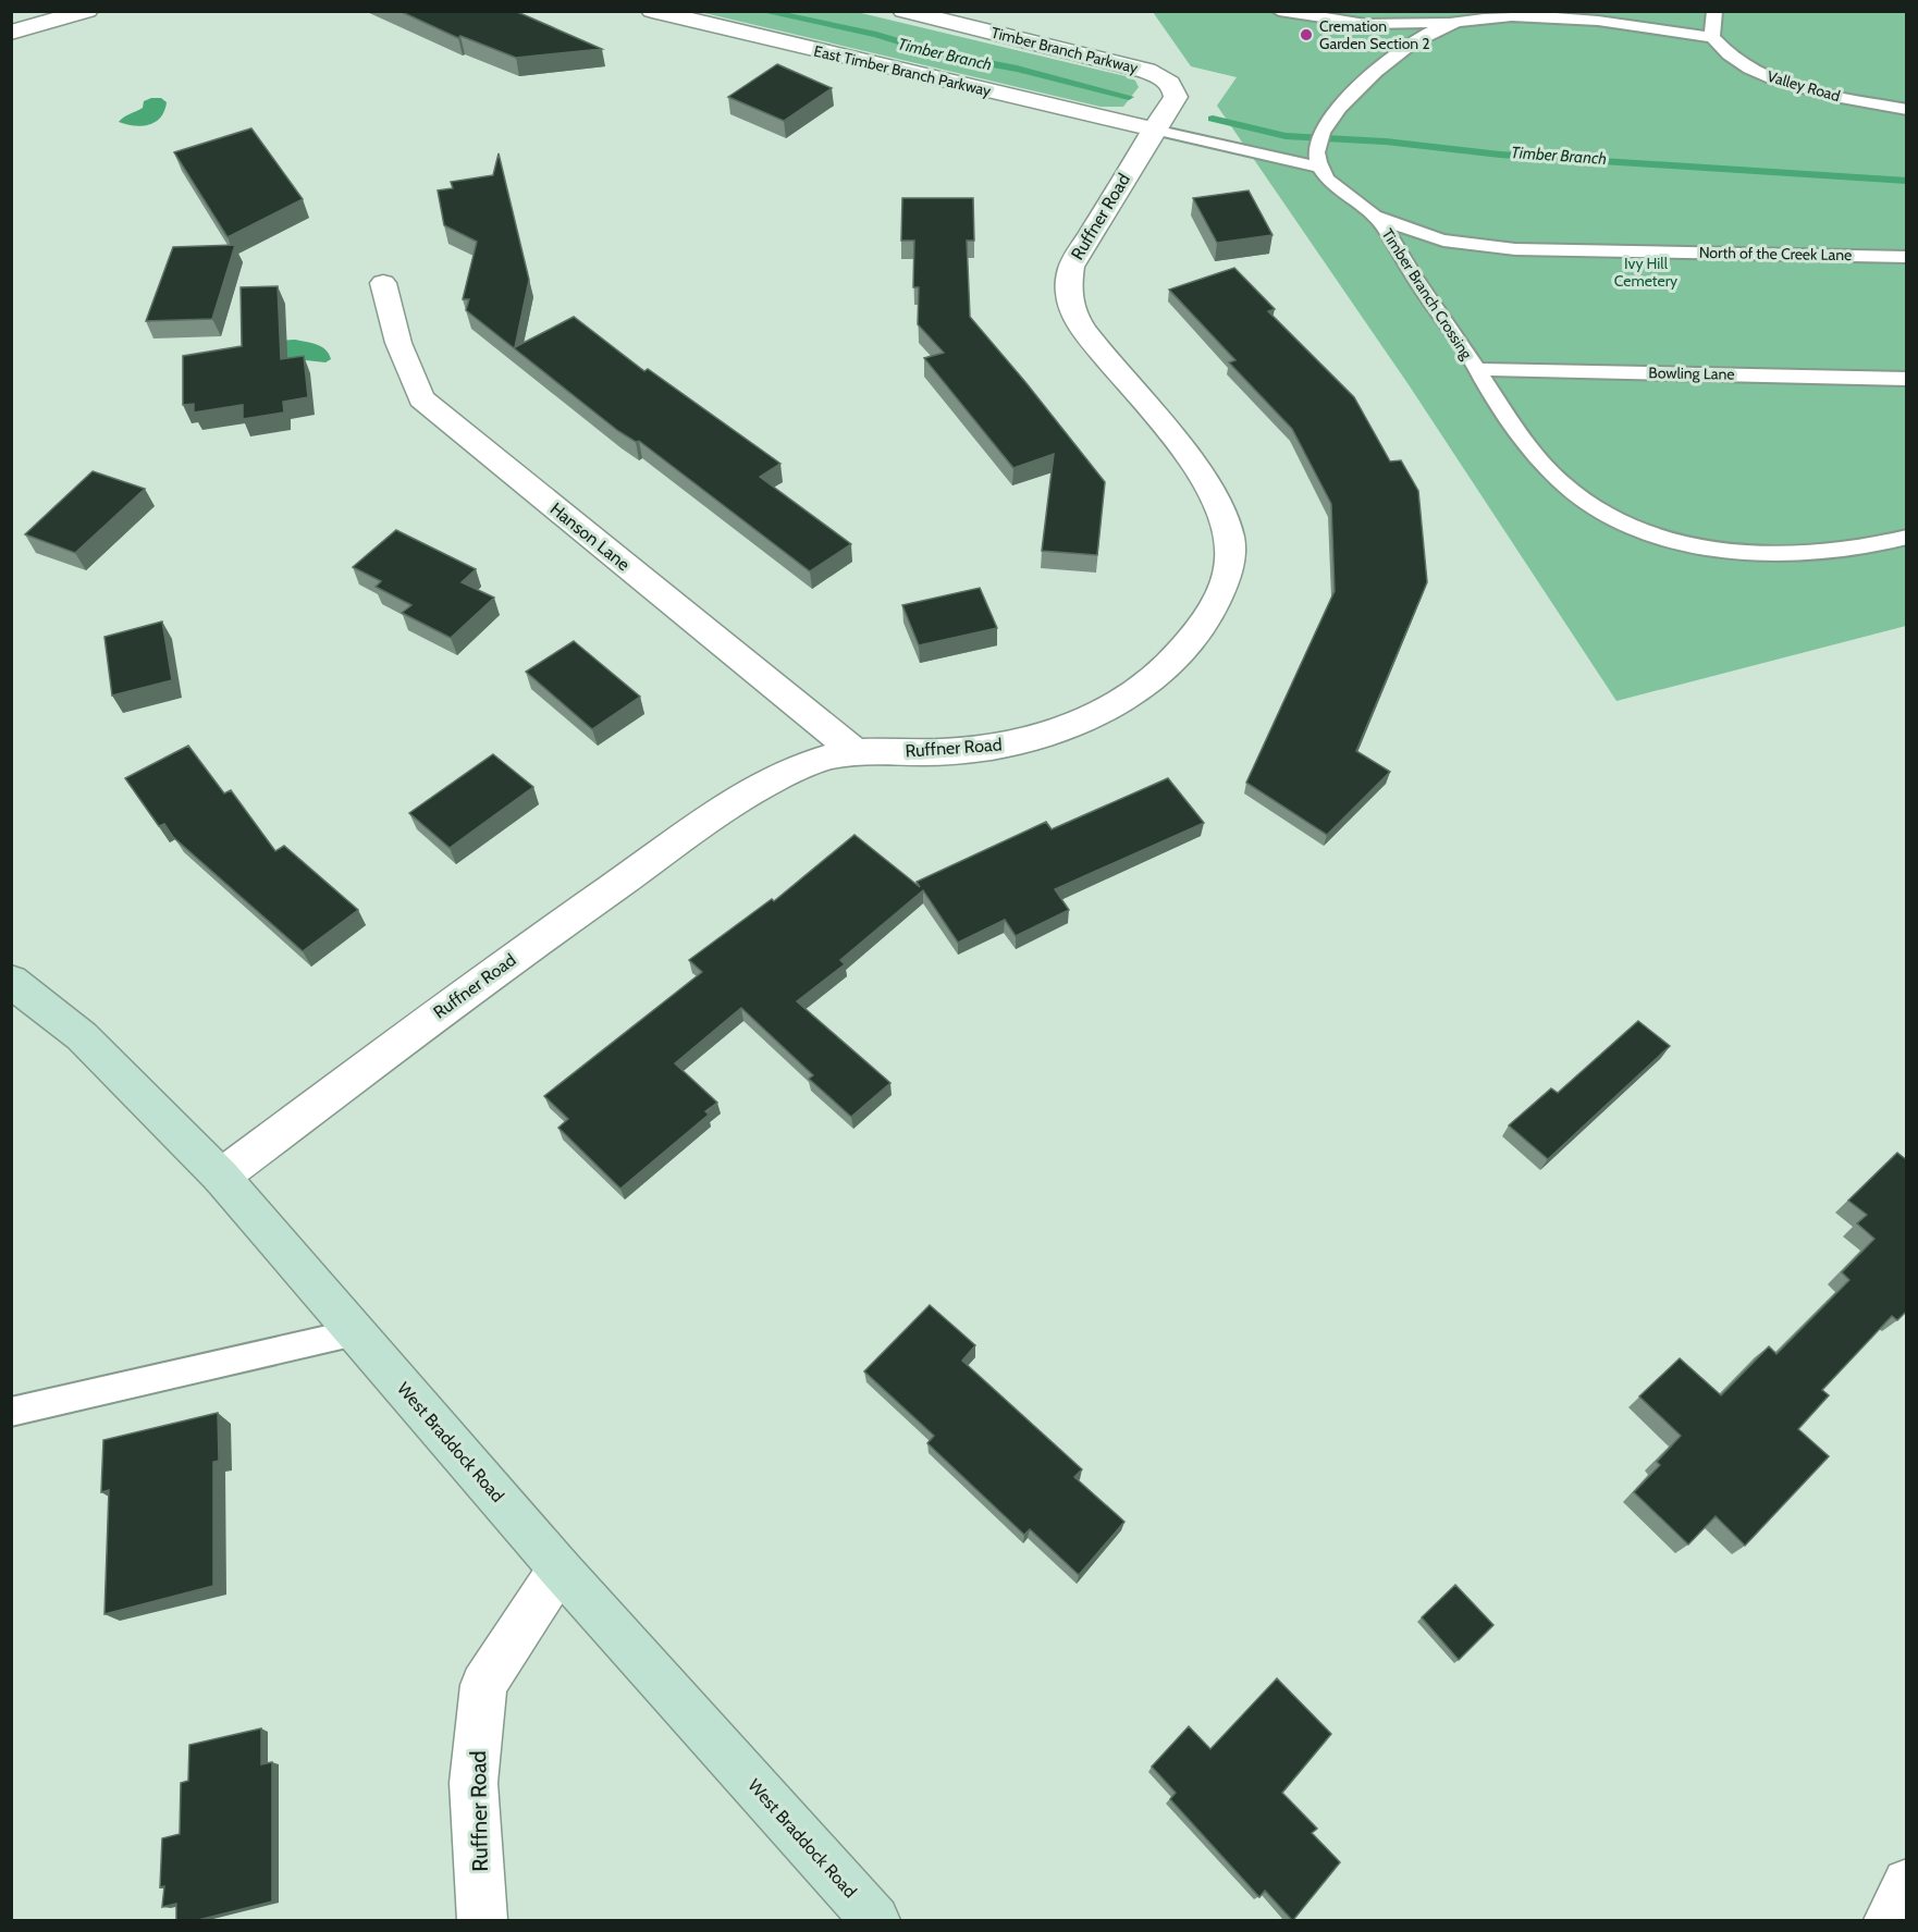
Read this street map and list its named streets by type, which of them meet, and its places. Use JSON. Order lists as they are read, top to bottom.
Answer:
{
  "streets": {
    "main road": ["West Braddock Road"],
    "street": [
      "Timber Branch Parkway",
      "East Timber Branch Parkway",
      "Ruffner Road",
      "Hanson Lane"
    ],
    "lane": [
      "Valley Road",
      "North of the Creek Lane",
      "Timber Branch Crossing",
      "Bowling Lane"
    ]
  },
  "crossings": [
    ["Timber Branch Parkway", "East Timber Branch Parkway"],
    ["Timber Branch Parkway", "Ruffner Road"],
    ["East Timber Branch Parkway", "Ruffner Road"],
    ["Ruffner Road", "Hanson Lane"],
    ["Ruffner Road", "West Braddock Road"],
    ["North of the Creek Lane", "Timber Branch Crossing"],
    ["Timber Branch Crossing", "Bowling Lane"]
  ],
  "water": ["Timber Branch"],
  "parks": ["Ivy Hill Cemetery"],
  "places": ["Cremation Garden Section 2"]
}
